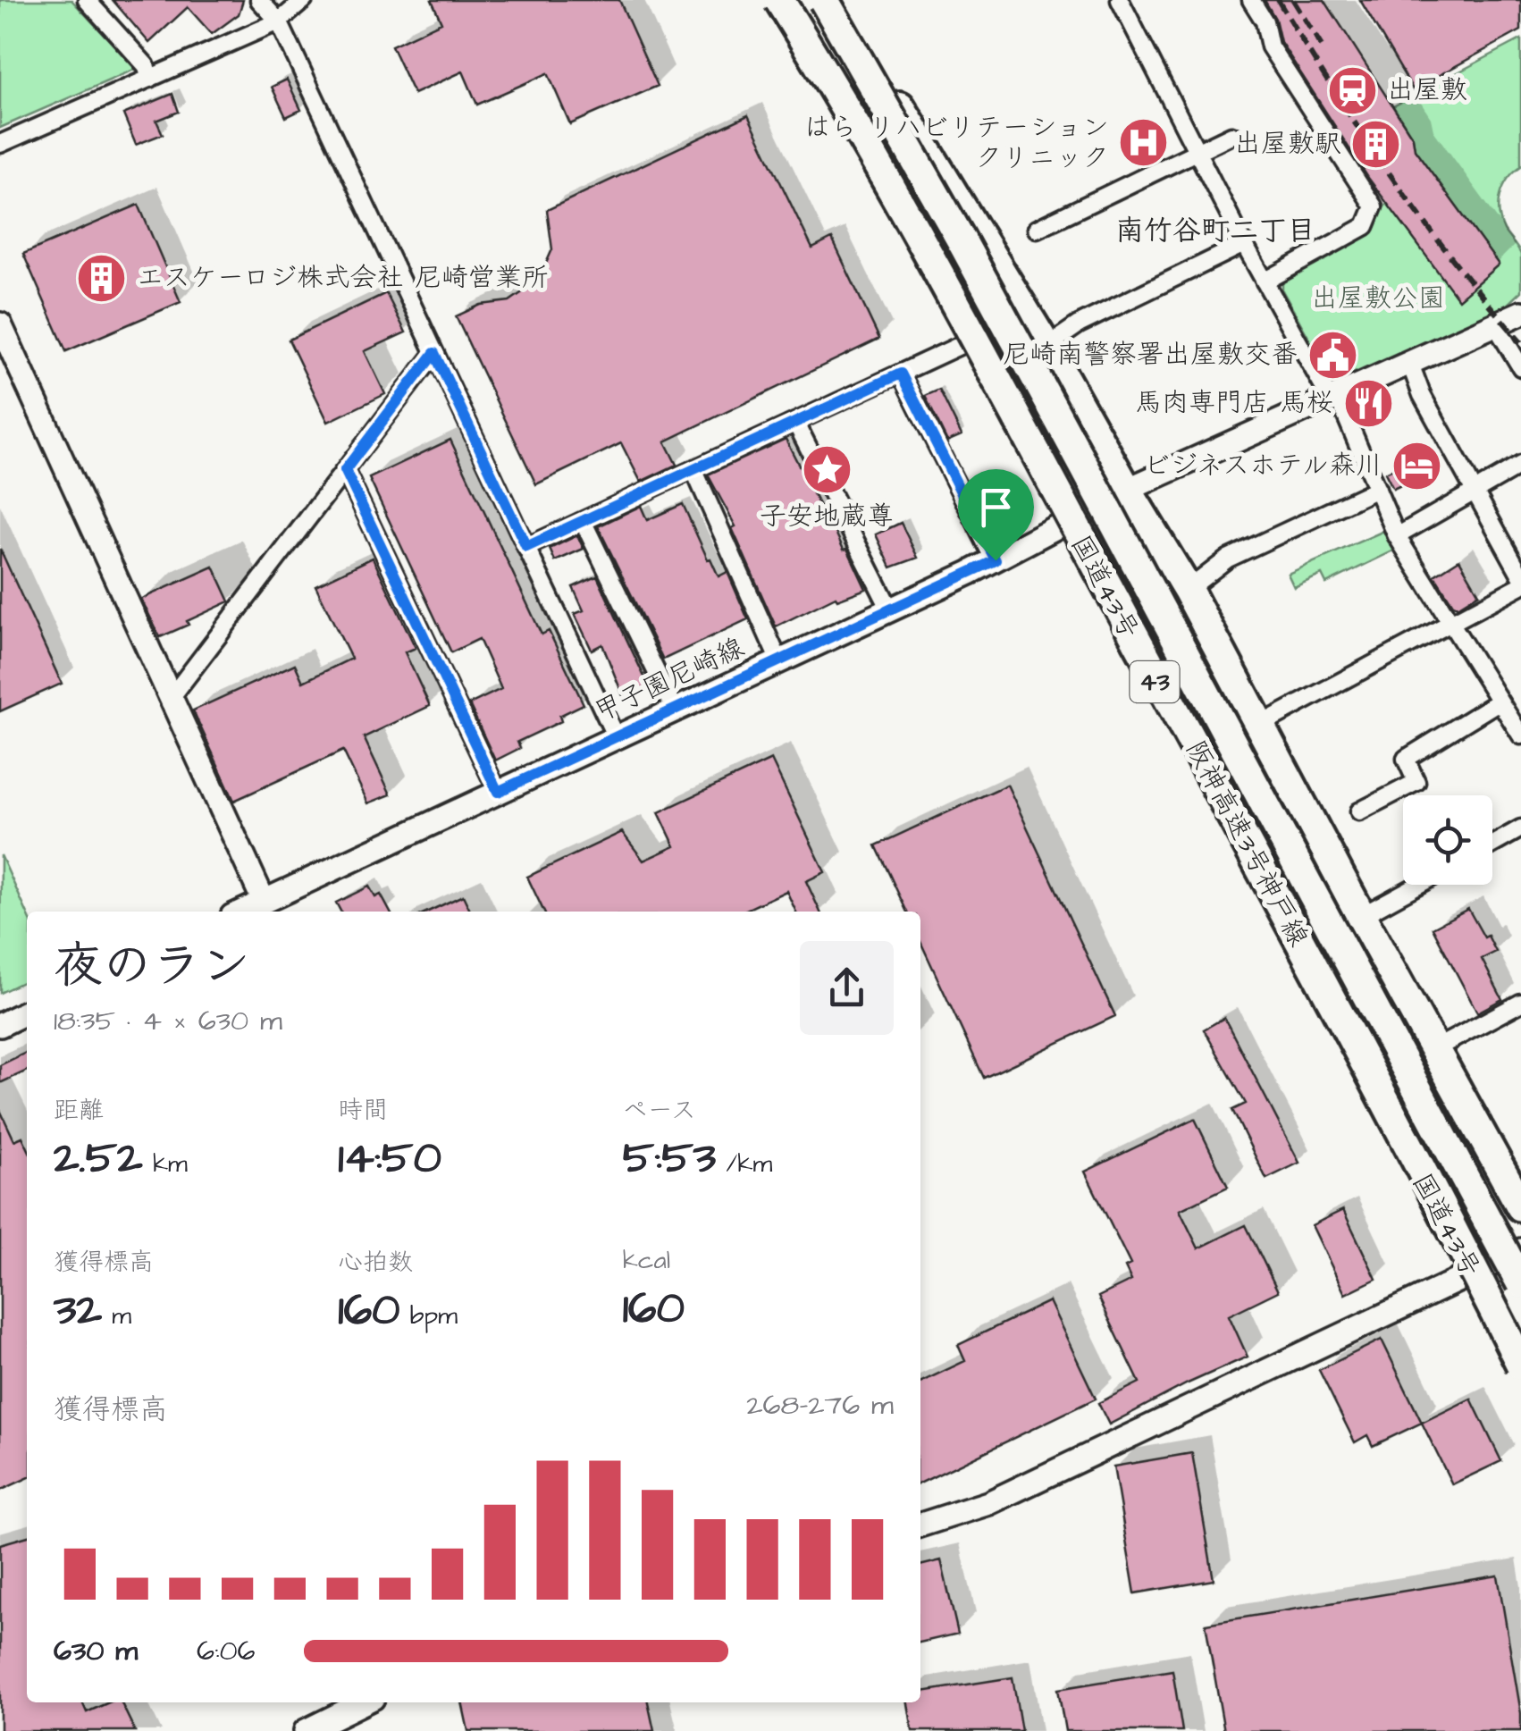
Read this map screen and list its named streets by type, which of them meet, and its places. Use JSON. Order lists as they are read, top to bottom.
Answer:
{
  "streets": {
    "highway": ["国道43号", "43", "阪神高速3号神戸線"],
    "street": ["甲子園尼崎線"]
  },
  "crossings": [
    ["国道43号", "甲子園尼崎線"],
    ["国道43号", "阪神高速3号神戸線"]
  ],
  "districts": ["南竹谷町二丁目"],
  "parks": ["出屋敷公園"],
  "places": {
    "station": ["出屋敷"],
    "hospital": ["はら リハビリテーション クリニック"],
    "building": ["出屋敷駅", "エスケーロジ株式会社 尼崎営業所"],
    "public building": ["尼崎南警察署出屋敷交番"],
    "restaurant": ["馬肉専門店 馬桜"],
    "hotel": ["ビジネスホテル森川"],
    "place": ["子安地蔵尊"]
  },
  "page": {
    "heading": ["夜のラン", "18:35 · 4 × 630 m"],
    "stats": [
      ["距離", "2.52 km"],
      ["時間", "14:50"],
      ["ペース", "5:53 /km"],
      ["獲得標高", "32 m"],
      ["心拍数", "160 bpm"],
      ["kcal", "160"]
    ],
    "chart": ["獲得標高", "268–276 m"],
    "list": [
      {
        "name": "630 m",
        "note": "6:06"
      }
    ]
  }
}
